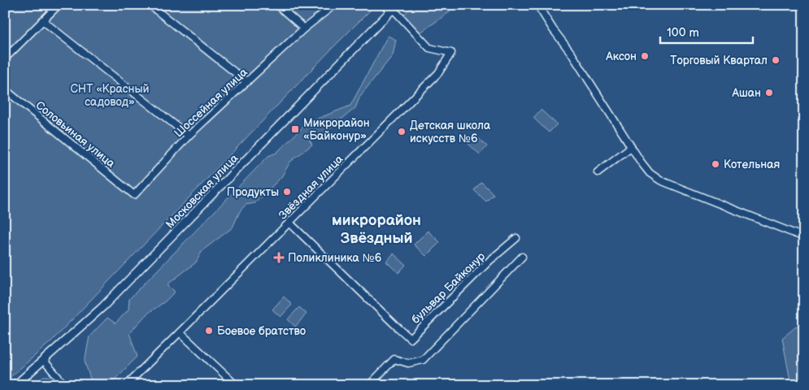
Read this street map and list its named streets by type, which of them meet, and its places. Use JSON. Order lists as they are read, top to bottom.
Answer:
{
  "streets": {
    "main road": ["Московская улица"],
    "street": [
      "Шоссейная улица",
      "Соловьиная улица",
      "Звёздная улица",
      "бульвар Байконур"
    ]
  },
  "crossings": [
    ["Шоссейная улица", "Соловьиная улица"],
    ["Звёздная улица", "Московская улица"],
    ["Звёздная улица", "бульвар Байконур"]
  ],
  "districts": ["микрорайон Звёздный"],
  "parks": ["СНТ «Красный садовод»"],
  "places": {
    "other": [
      "Аксон",
      "Торговый Квартал",
      "Ашан",
      "Детская школа искусств №6",
      "Котельная",
      "Продукты",
      "Боевое братство"
    ],
    "transit": ["Микрорайон «Байконур»"],
    "health": ["Поликлиника №6"]
  },
  "scale_bar": "100 m"
}
